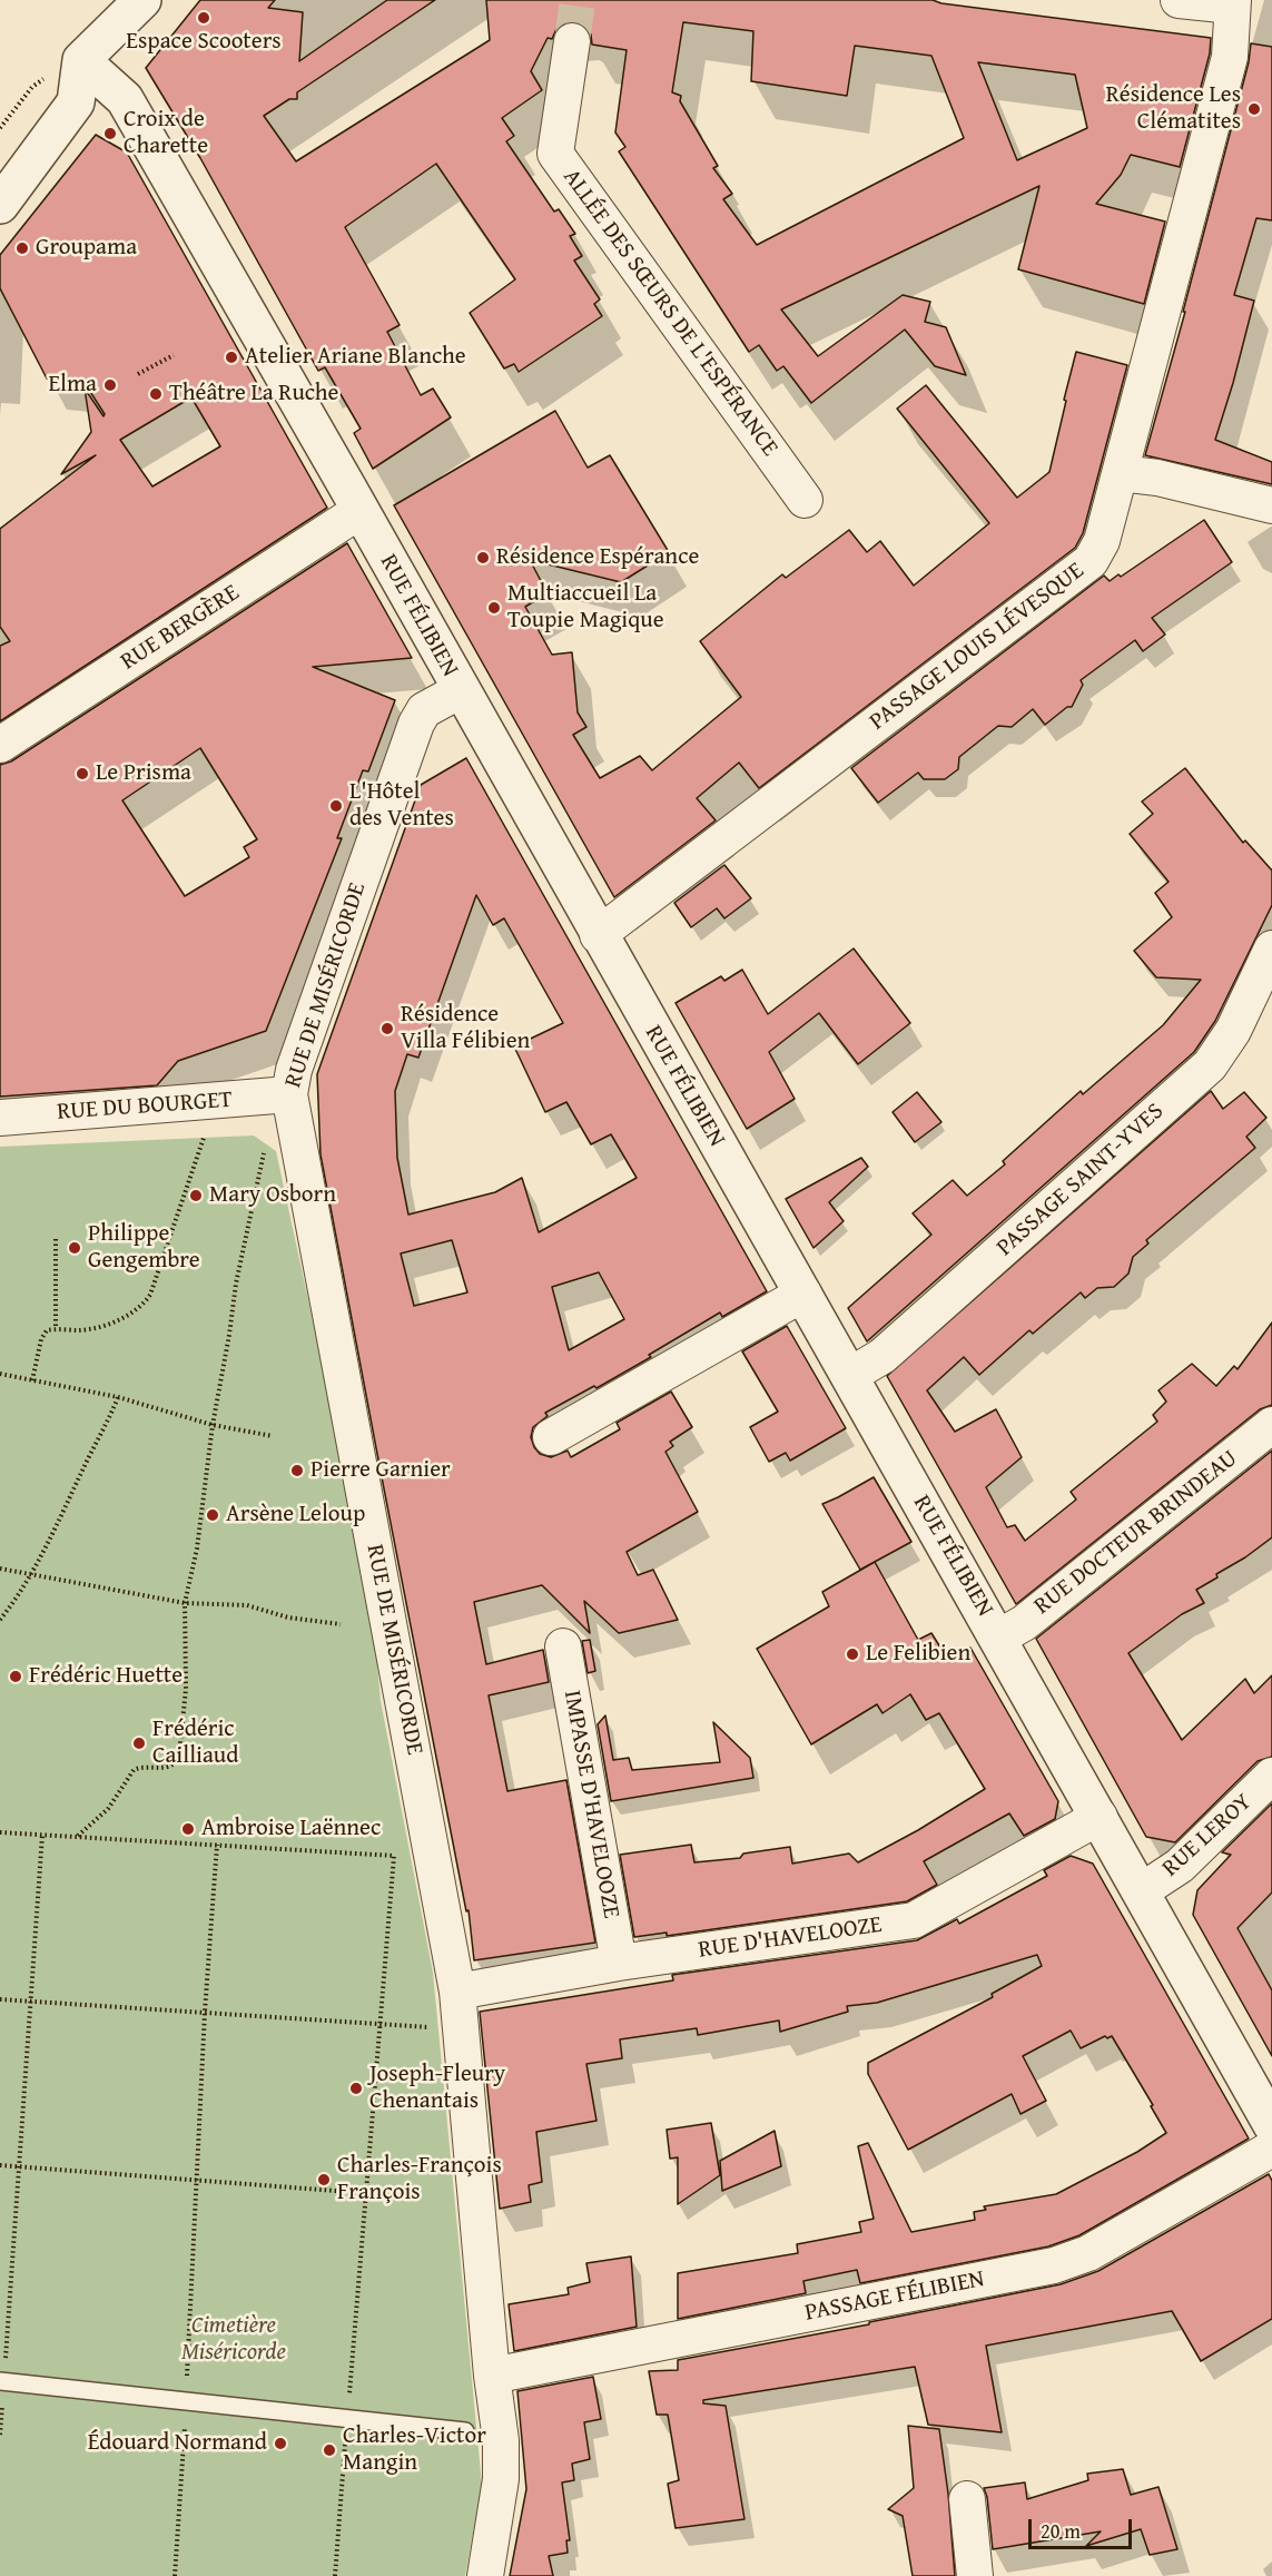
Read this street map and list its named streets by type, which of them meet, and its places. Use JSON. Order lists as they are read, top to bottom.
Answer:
{
  "streets": {
    "street": [
      "ALLÉE DES SŒURS DE L'ESPÉRANCE",
      "RUE FÉLIBIEN",
      "RUE BERGÈRE",
      "PASSAGE LOUIS LÉVESQUE",
      "RUE DE MISÉRICORDE",
      "RUE DU BOURGET",
      "PASSAGE SAINT-YVES",
      "RUE DOCTEUR BRINDEAU",
      "IMPASSE D'HAVELOOZE",
      "RUE LEROY",
      "RUE D'HAVELOOZE",
      "PASSAGE FÉLIBIEN"
    ]
  },
  "crossings": [
    ["RUE FÉLIBIEN", "RUE BERGÈRE"],
    ["RUE FÉLIBIEN", "PASSAGE LOUIS LÉVESQUE"],
    ["RUE FÉLIBIEN", "RUE DE MISÉRICORDE"],
    ["RUE FÉLIBIEN", "PASSAGE SAINT-YVES"],
    ["RUE FÉLIBIEN", "RUE DOCTEUR BRINDEAU"],
    ["RUE FÉLIBIEN", "RUE LEROY"],
    ["RUE FÉLIBIEN", "RUE D'HAVELOOZE"],
    ["RUE DE MISÉRICORDE", "RUE DU BOURGET"],
    ["RUE DE MISÉRICORDE", "RUE D'HAVELOOZE"],
    ["RUE DE MISÉRICORDE", "PASSAGE FÉLIBIEN"],
    ["IMPASSE D'HAVELOOZE", "RUE D'HAVELOOZE"]
  ],
  "parks": ["Cimetière Miséricorde"],
  "places": [
    "Espace Scooters",
    "Résidence Les Clématites",
    "Croix de Charette",
    "Groupama",
    "Atelier Ariane Blanche",
    "Elma",
    "Théâtre La Ruche",
    "Résidence Espérance",
    "Multiaccueil La Toupie Magique",
    "Le Prisma",
    "L'Hôtel des Ventes",
    "Résidence Villa Félibien",
    "Mary Osborn",
    "Philippe Gengembre",
    "Pierre Garnier",
    "Arsène Leloup",
    "Le Felibien",
    "Frédéric Huette",
    "Frédéric Cailliaud",
    "Ambroise Laënnec",
    "Joseph-Fleury Chenantais",
    "Charles-François François",
    "Édouard Normand",
    "Charles-Victor Mangin"
  ],
  "scale_bar": "20 m"
}
